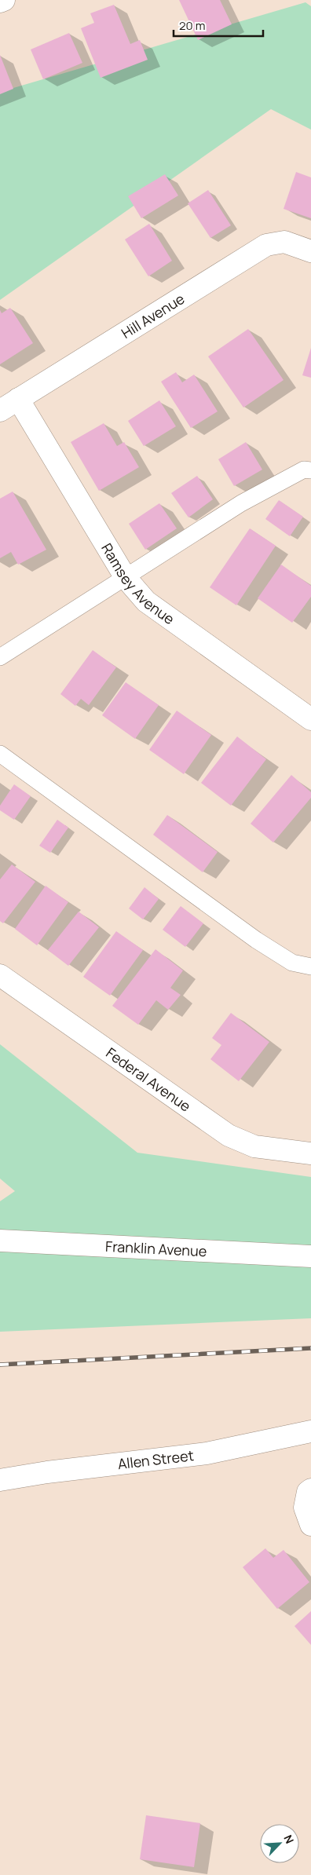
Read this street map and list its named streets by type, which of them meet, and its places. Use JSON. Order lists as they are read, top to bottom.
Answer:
{
  "streets": {
    "street": [
      "Hill Avenue",
      "Ramsey Avenue",
      "Federal Avenue",
      "Franklin Avenue",
      "Allen Street"
    ]
  },
  "crossings": [
    ["Hill Avenue", "Ramsey Avenue"]
  ],
  "scale_bar": "20 m",
  "north": "top right"
}
